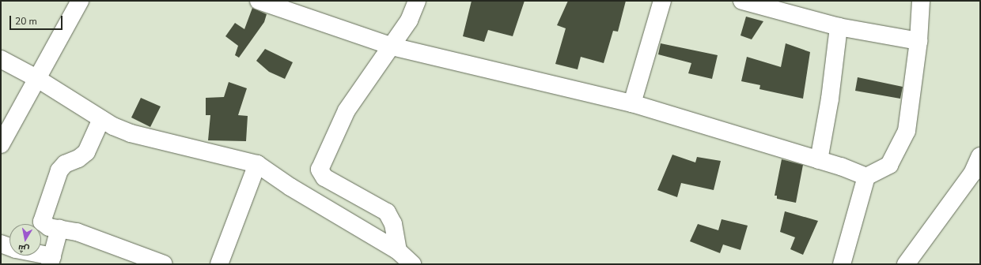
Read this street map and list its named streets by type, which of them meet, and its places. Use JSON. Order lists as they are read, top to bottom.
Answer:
{
  "scale_bar": "20 m",
  "north": "bottom"
}
